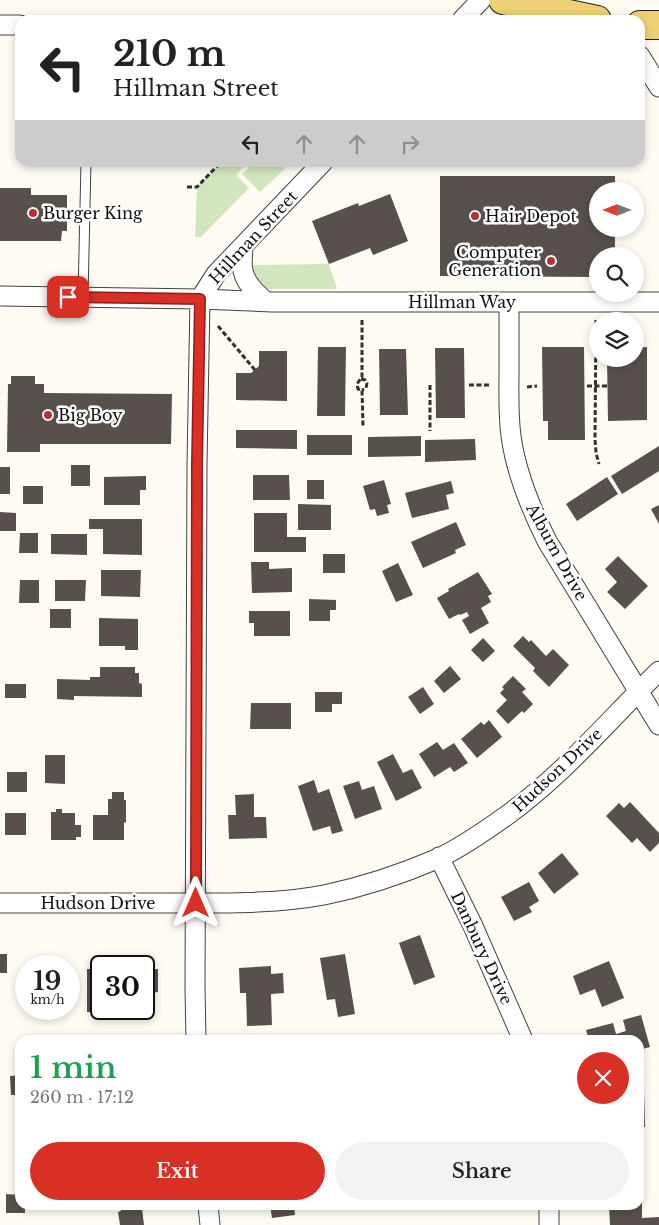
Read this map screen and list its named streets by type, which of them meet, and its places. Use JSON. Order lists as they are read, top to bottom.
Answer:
{
  "streets": {
    "street": [
      "Hillman Street",
      "Hillman Way",
      "Alburn Drive",
      "Hudson Drive",
      "Danbury Drive"
    ]
  },
  "crossings": [
    ["Hillman Street", "Hillman Way"],
    ["Hillman Way", "Alburn Drive"],
    ["Alburn Drive", "Hudson Drive"],
    ["Hudson Drive", "Danbury Drive"]
  ],
  "places": [
    "Burger King",
    "Hair Depot",
    "Computer Generation",
    "Big Boy"
  ],
  "north": "left",
  "page": {
    "turn": ["210 m", "Hillman Street"],
    "speed": "19 km/h",
    "limit": "30",
    "heading": ["1 min", "260 m · 17:12"],
    "buttons": ["Exit", "Share"]
  }
}
